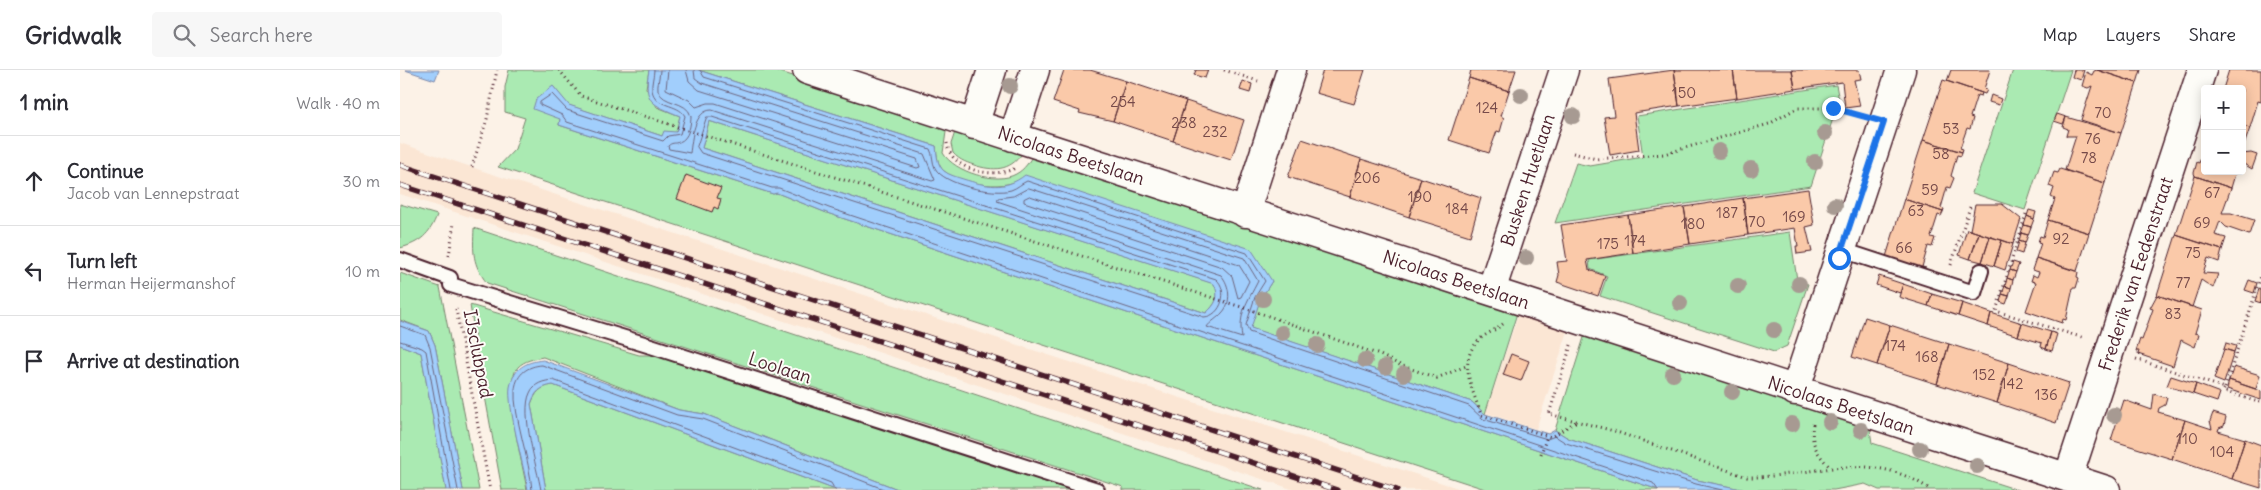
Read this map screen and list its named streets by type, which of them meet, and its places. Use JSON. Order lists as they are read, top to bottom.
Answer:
{
  "streets": {
    "street": ["Nicolaas Beetslaan", "Busken Huetlaan", "Frederik van Eedenstraat"],
    "lane": ["Loolaan"],
    "path": ["IJsclubpad"]
  },
  "crossings": [
    ["Nicolaas Beetslaan", "Busken Huetlaan"],
    ["Nicolaas Beetslaan", "Frederik van Eedenstraat"],
    ["IJsclubpad", "Loolaan"]
  ],
  "house_numbers": [
    "150",
    "254",
    "124",
    "70",
    "238",
    "53",
    "232",
    "76",
    "58",
    "78",
    "206",
    "59",
    "67",
    "190",
    "184",
    "63",
    "187",
    "169",
    "170",
    "69",
    "180",
    "92",
    "174",
    "175",
    "66",
    "75",
    "77",
    "83",
    "174",
    "168",
    "152",
    "142",
    "136",
    "110",
    "104"
  ],
  "page": {
    "header": "Gridwalk",
    "search": "Search here",
    "nav": ["Map", "Layers", "Share"],
    "heading": ["1 min", "Walk · 40 m"],
    "map_buttons": ["+", "−"],
    "list": [
      ["Continue", "Jacob van Lennepstraat", "30 m"],
      ["Turn left", "Herman Heijermanshof", "10 m"],
      "Arrive at destination"
    ]
  }
}
